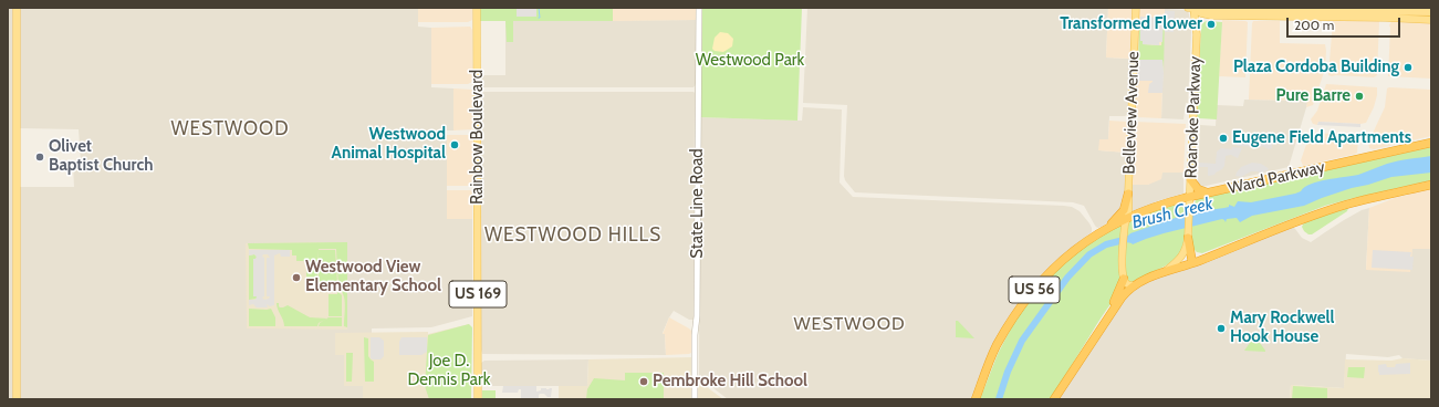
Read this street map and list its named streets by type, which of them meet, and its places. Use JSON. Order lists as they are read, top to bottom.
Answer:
{
  "streets": {
    "highway": ["Ward Parkway", "US 56"],
    "main road": [
      "Belleview Avenue",
      "Roanoke Parkway",
      "Rainbow Boulevard",
      "US 169"
    ],
    "street": ["State Line Road"]
  },
  "crossings": [
    ["Belleview Avenue", "Ward Parkway"],
    ["Belleview Avenue", "US 56"],
    ["Roanoke Parkway", "Ward Parkway"],
    ["Ward Parkway", "US 56"]
  ],
  "districts": ["WESTWOOD", "WESTWOOD HILLS", "WESTWOOD"],
  "water": ["Brush Creek"],
  "parks": ["Westwood Park", "Joe D. Dennis Park"],
  "places": [
    "Transformed Flower",
    "Plaza Cordoba Building",
    "Pure Barre",
    "Eugene Field Apartments",
    "Westwood Animal Hospital",
    "Olivet Baptist Church",
    "Westwood View Elementary School",
    "Mary Rockwell Hook House",
    "Pembroke Hill School"
  ],
  "scale_bar": "200 m"
}
